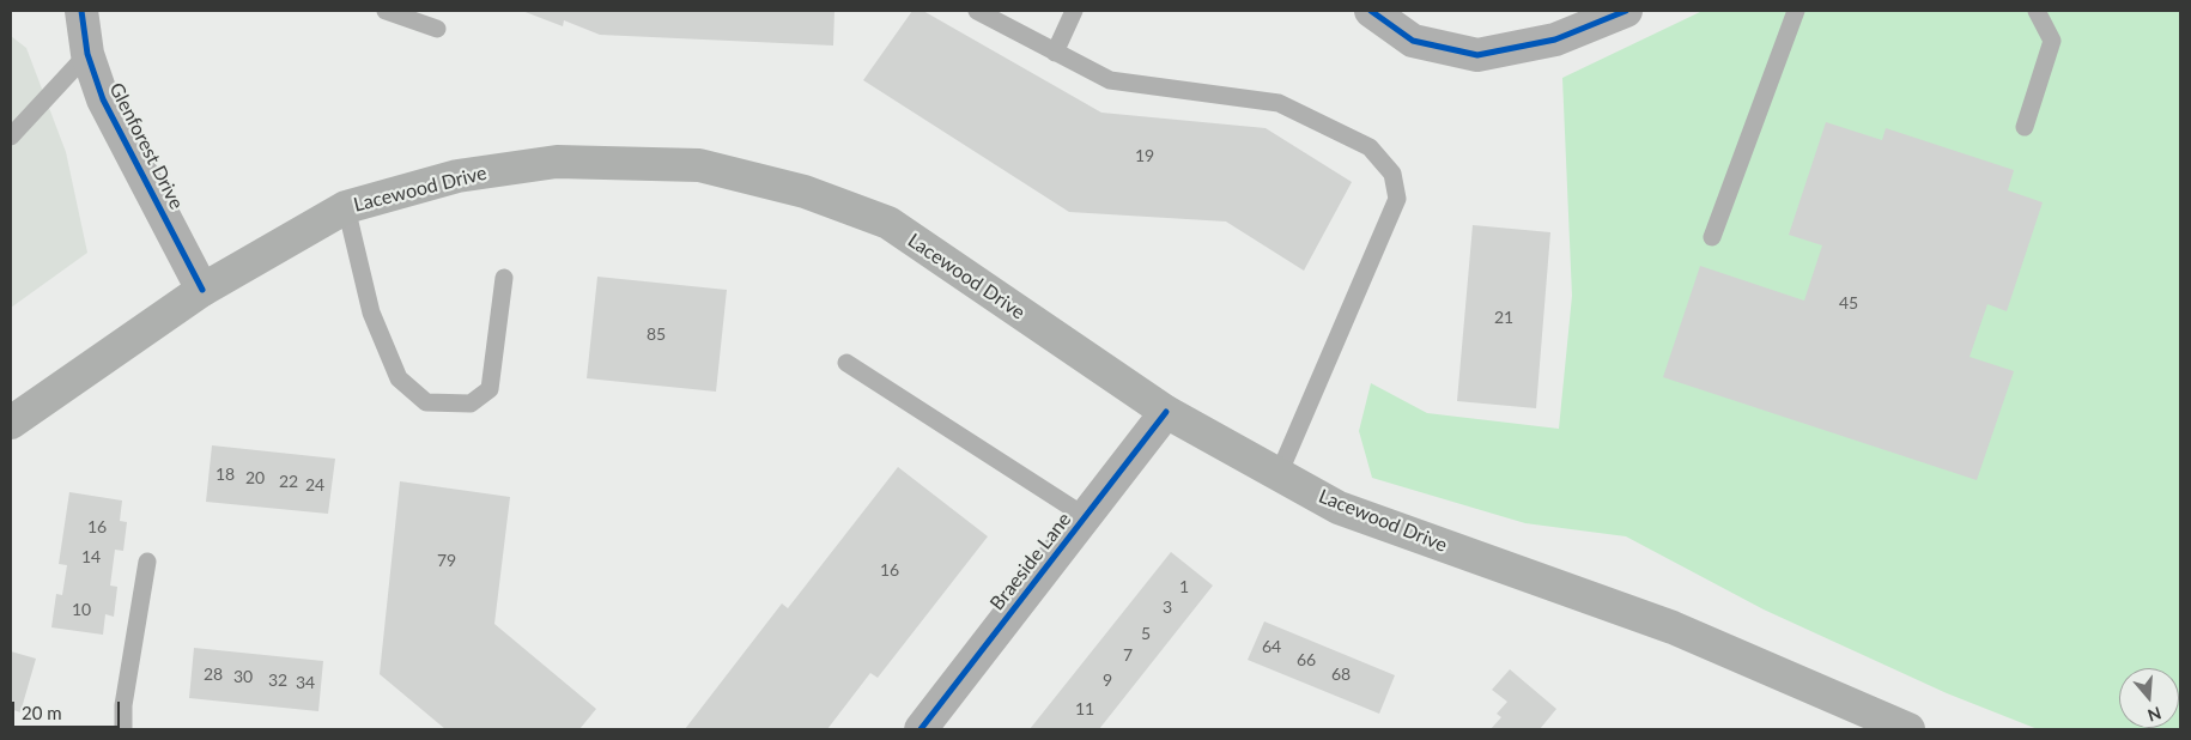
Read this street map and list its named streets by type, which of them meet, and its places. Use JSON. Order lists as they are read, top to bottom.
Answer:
{
  "streets": {
    "main road": ["Lacewood Drive"],
    "street": ["Glenforest Drive", "Braeside Lane"]
  },
  "crossings": [
    ["Glenforest Drive", "Lacewood Drive"],
    ["Lacewood Drive", "Braeside Lane"]
  ],
  "house_numbers": [
    "19",
    "45",
    "21",
    "85",
    "18",
    "20",
    "22",
    "24",
    "16",
    "14",
    "79",
    "16",
    "1",
    "3",
    "10",
    "5",
    "64",
    "7",
    "66",
    "28",
    "68",
    "30",
    "32",
    "9",
    "34",
    "11"
  ],
  "scale_bar": "20 m",
  "north": "bottom"
}
